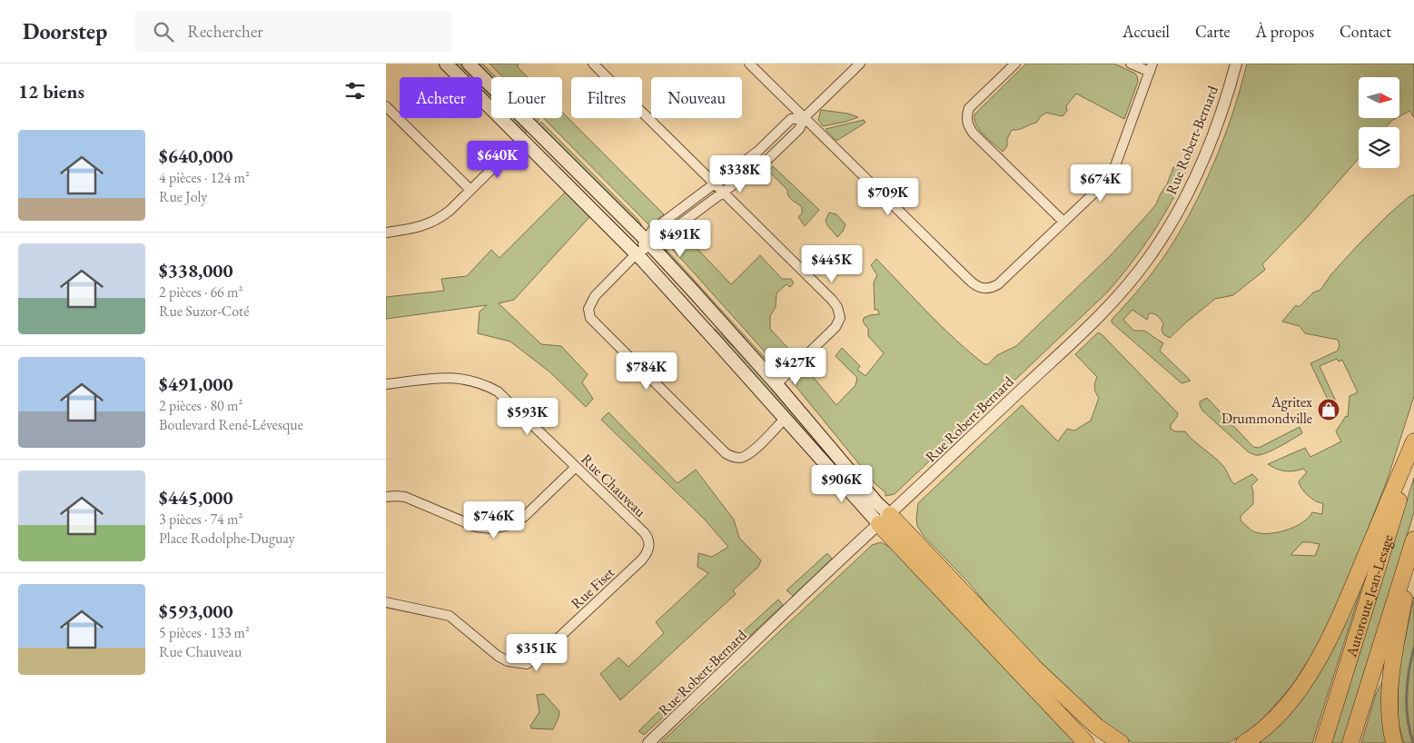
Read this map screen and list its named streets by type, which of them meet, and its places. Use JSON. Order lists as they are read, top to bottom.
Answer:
{
  "streets": {
    "highway": ["Autoroute Jean-Lesage"],
    "street": ["Rue Robert-Bernard", "Rue Chauveau", "Rue Fiset"]
  },
  "crossings": [
    ["Rue Chauveau", "Rue Fiset"]
  ],
  "places": {
    "shop": ["Agritex Drummondville"]
  },
  "north": "right",
  "page": {
    "header": "Doorstep",
    "search": "Rechercher",
    "nav": [
      "Accueil",
      "Carte",
      "À propos",
      "Contact"
    ],
    "heading": "12 biens",
    "chip": [
      "Acheter",
      "Louer",
      "Filtres",
      "Nouveau"
    ],
    "list": [
      {
        "name": "$640,000",
        "note": "4 pièces · 124 m² · Rue Joly"
      },
      {
        "name": "$338,000",
        "note": "2 pièces · 66 m² · Rue Suzor-Coté"
      },
      {
        "name": "$491,000",
        "note": "2 pièces · 80 m² · Boulevard René-Lévesque"
      },
      {
        "name": "$445,000",
        "note": "3 pièces · 74 m² · Place Rodolphe-Duguay"
      },
      {
        "name": "$593,000",
        "note": "5 pièces · 133 m² · Rue Chauveau"
      }
    ],
    "price": [
      "$640K",
      "$338K",
      "$674K",
      "$709K",
      "$491K",
      "$445K",
      "$427K",
      "$784K",
      "$593K",
      "$906K",
      "$746K",
      "$351K"
    ]
  }
}
